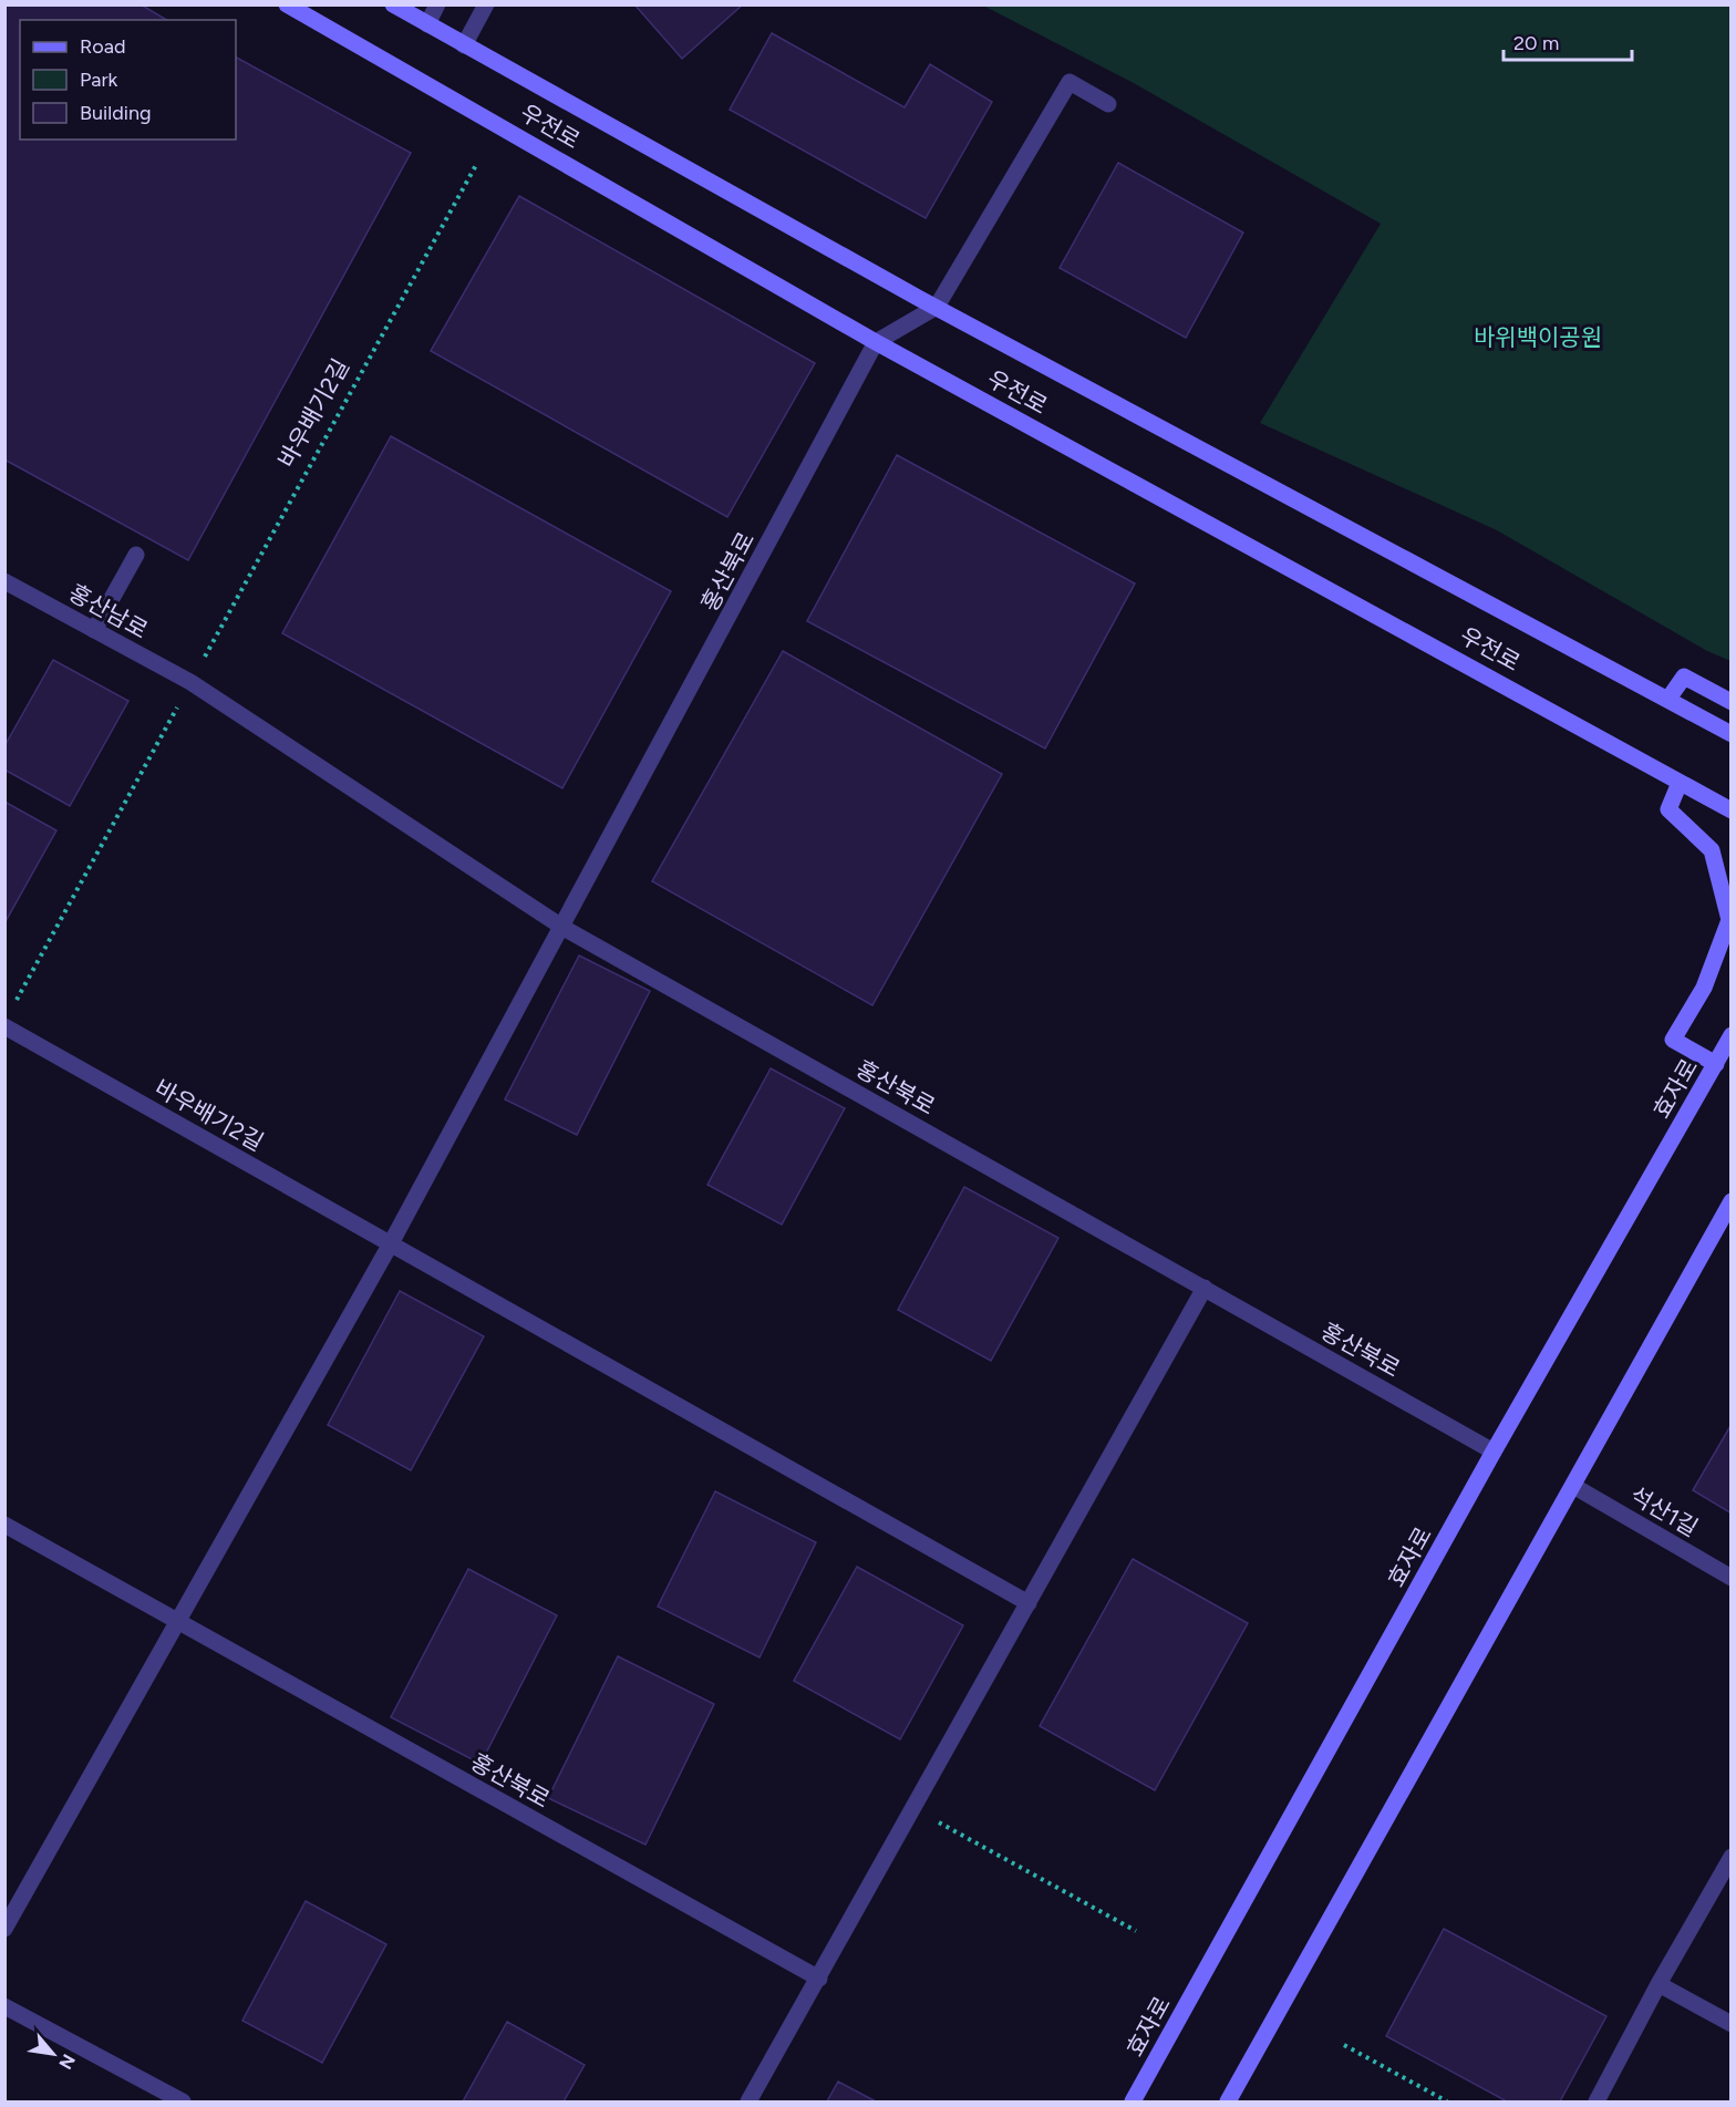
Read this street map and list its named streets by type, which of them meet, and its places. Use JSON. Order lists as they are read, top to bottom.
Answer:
{
  "streets": {
    "street": [
      "우전로",
      "바우배기2길",
      "홍산북로",
      "홍산남로",
      "효자로",
      "석산1길"
    ]
  },
  "crossings": [
    ["우전로", "홍산북로"],
    ["바우배기2길", "홍산북로"],
    ["바우배기2길", "홍산남로"],
    ["홍산북로", "효자로"]
  ],
  "parks": ["바위백이공원"],
  "legend": ["Road", "Park", "Building"],
  "scale_bar": "20 m",
  "north": "bottom right"
}
